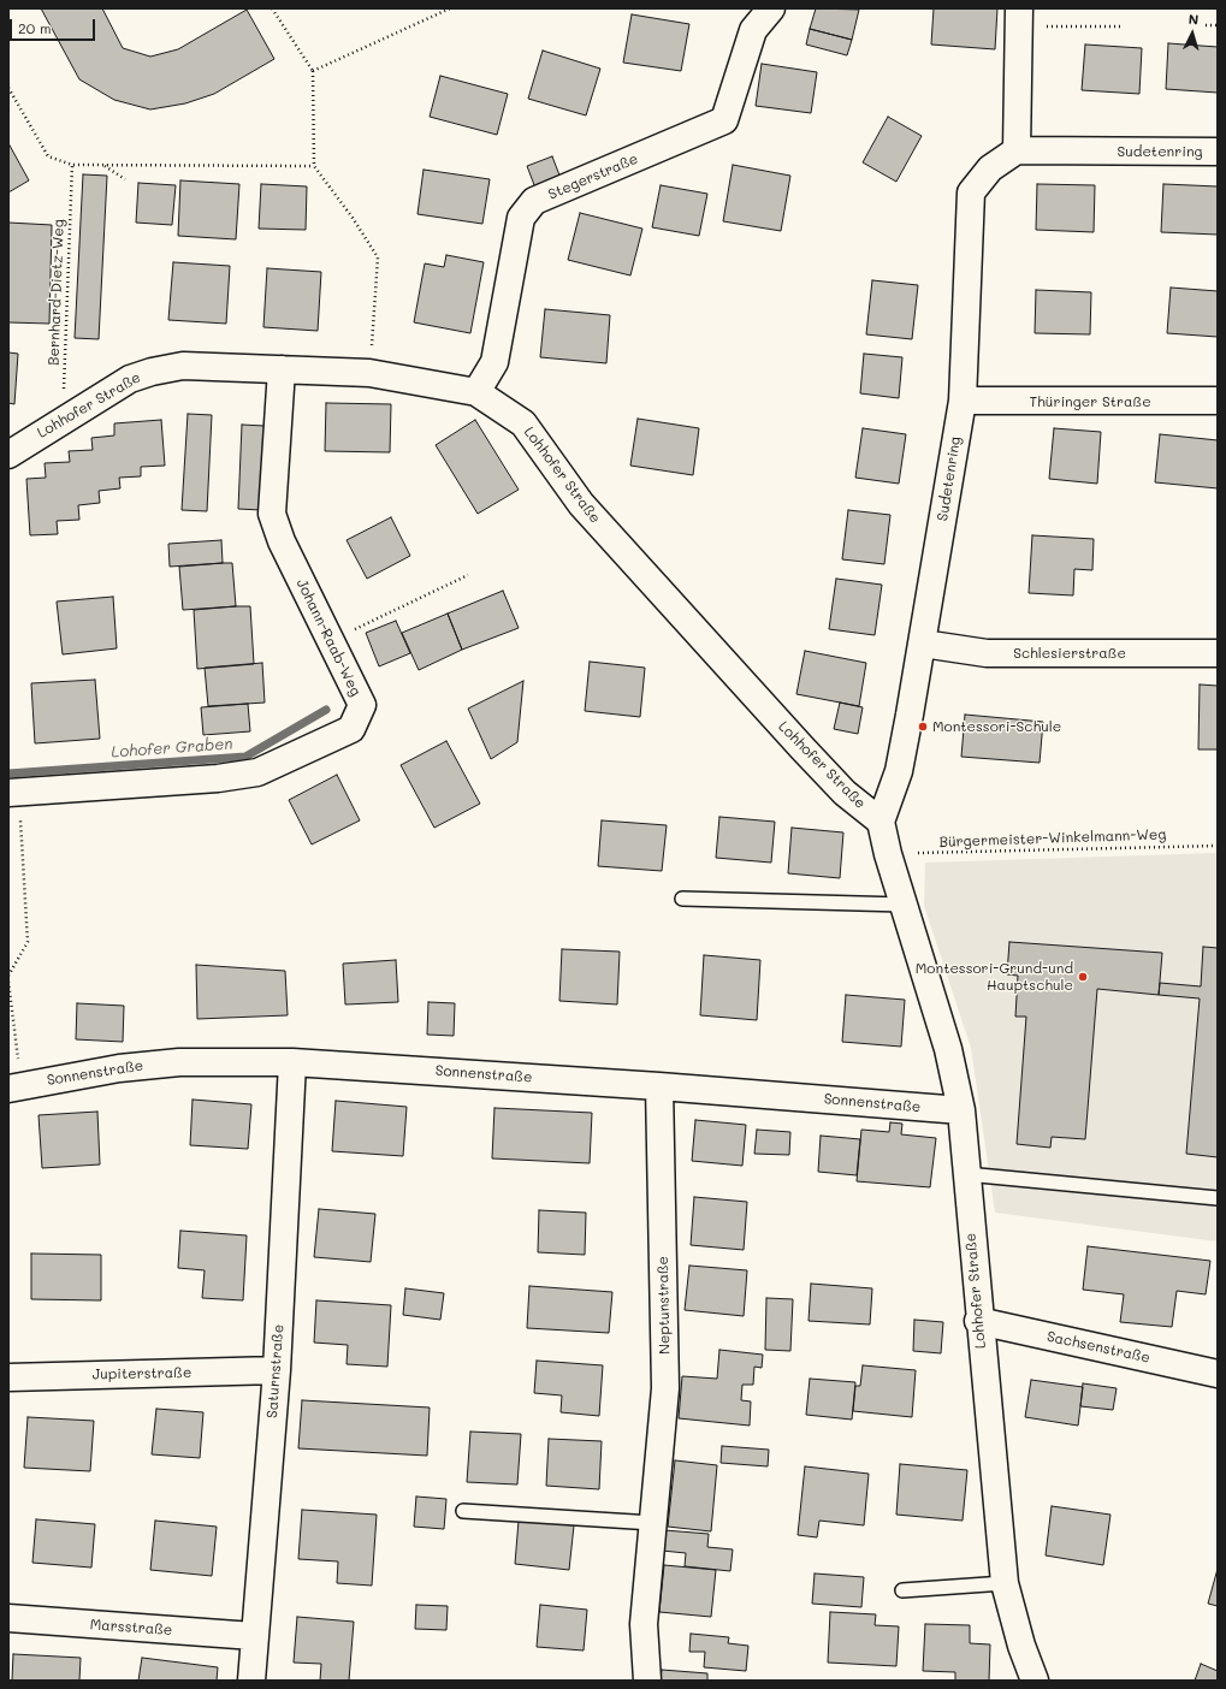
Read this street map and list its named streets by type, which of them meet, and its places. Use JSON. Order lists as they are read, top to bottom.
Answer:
{
  "streets": {
    "street": [
      "Sudetenring",
      "Stegerstraße",
      "Thüringer Straße",
      "Lohhofer Straße",
      "Johann-Raab-Weg",
      "Schlesierstraße",
      "Sonnenstraße",
      "Neptunstraße",
      "Sachsenstraße",
      "Saturnstraße",
      "Jupiterstraße",
      "Marsstraße"
    ],
    "path": ["Bernhard-Dietz-Weg", "Bürgermeister-Winkelmann-Weg"]
  },
  "crossings": [
    ["Sudetenring", "Thüringer Straße"],
    ["Sudetenring", "Lohhofer Straße"],
    ["Sudetenring", "Schlesierstraße"],
    ["Stegerstraße", "Lohhofer Straße"],
    ["Bernhard-Dietz-Weg", "Lohhofer Straße"],
    ["Lohhofer Straße", "Johann-Raab-Weg"],
    ["Lohhofer Straße", "Bürgermeister-Winkelmann-Weg"],
    ["Lohhofer Straße", "Sonnenstraße"],
    ["Lohhofer Straße", "Sachsenstraße"],
    ["Sonnenstraße", "Neptunstraße"],
    ["Sonnenstraße", "Saturnstraße"],
    ["Saturnstraße", "Jupiterstraße"],
    ["Saturnstraße", "Marsstraße"]
  ],
  "water": ["Lohofer Graben"],
  "places": ["Montessori-Schule", "Montessori-Grund-und Hauptschule"],
  "scale_bar": "20 m",
  "north": "top"
}
